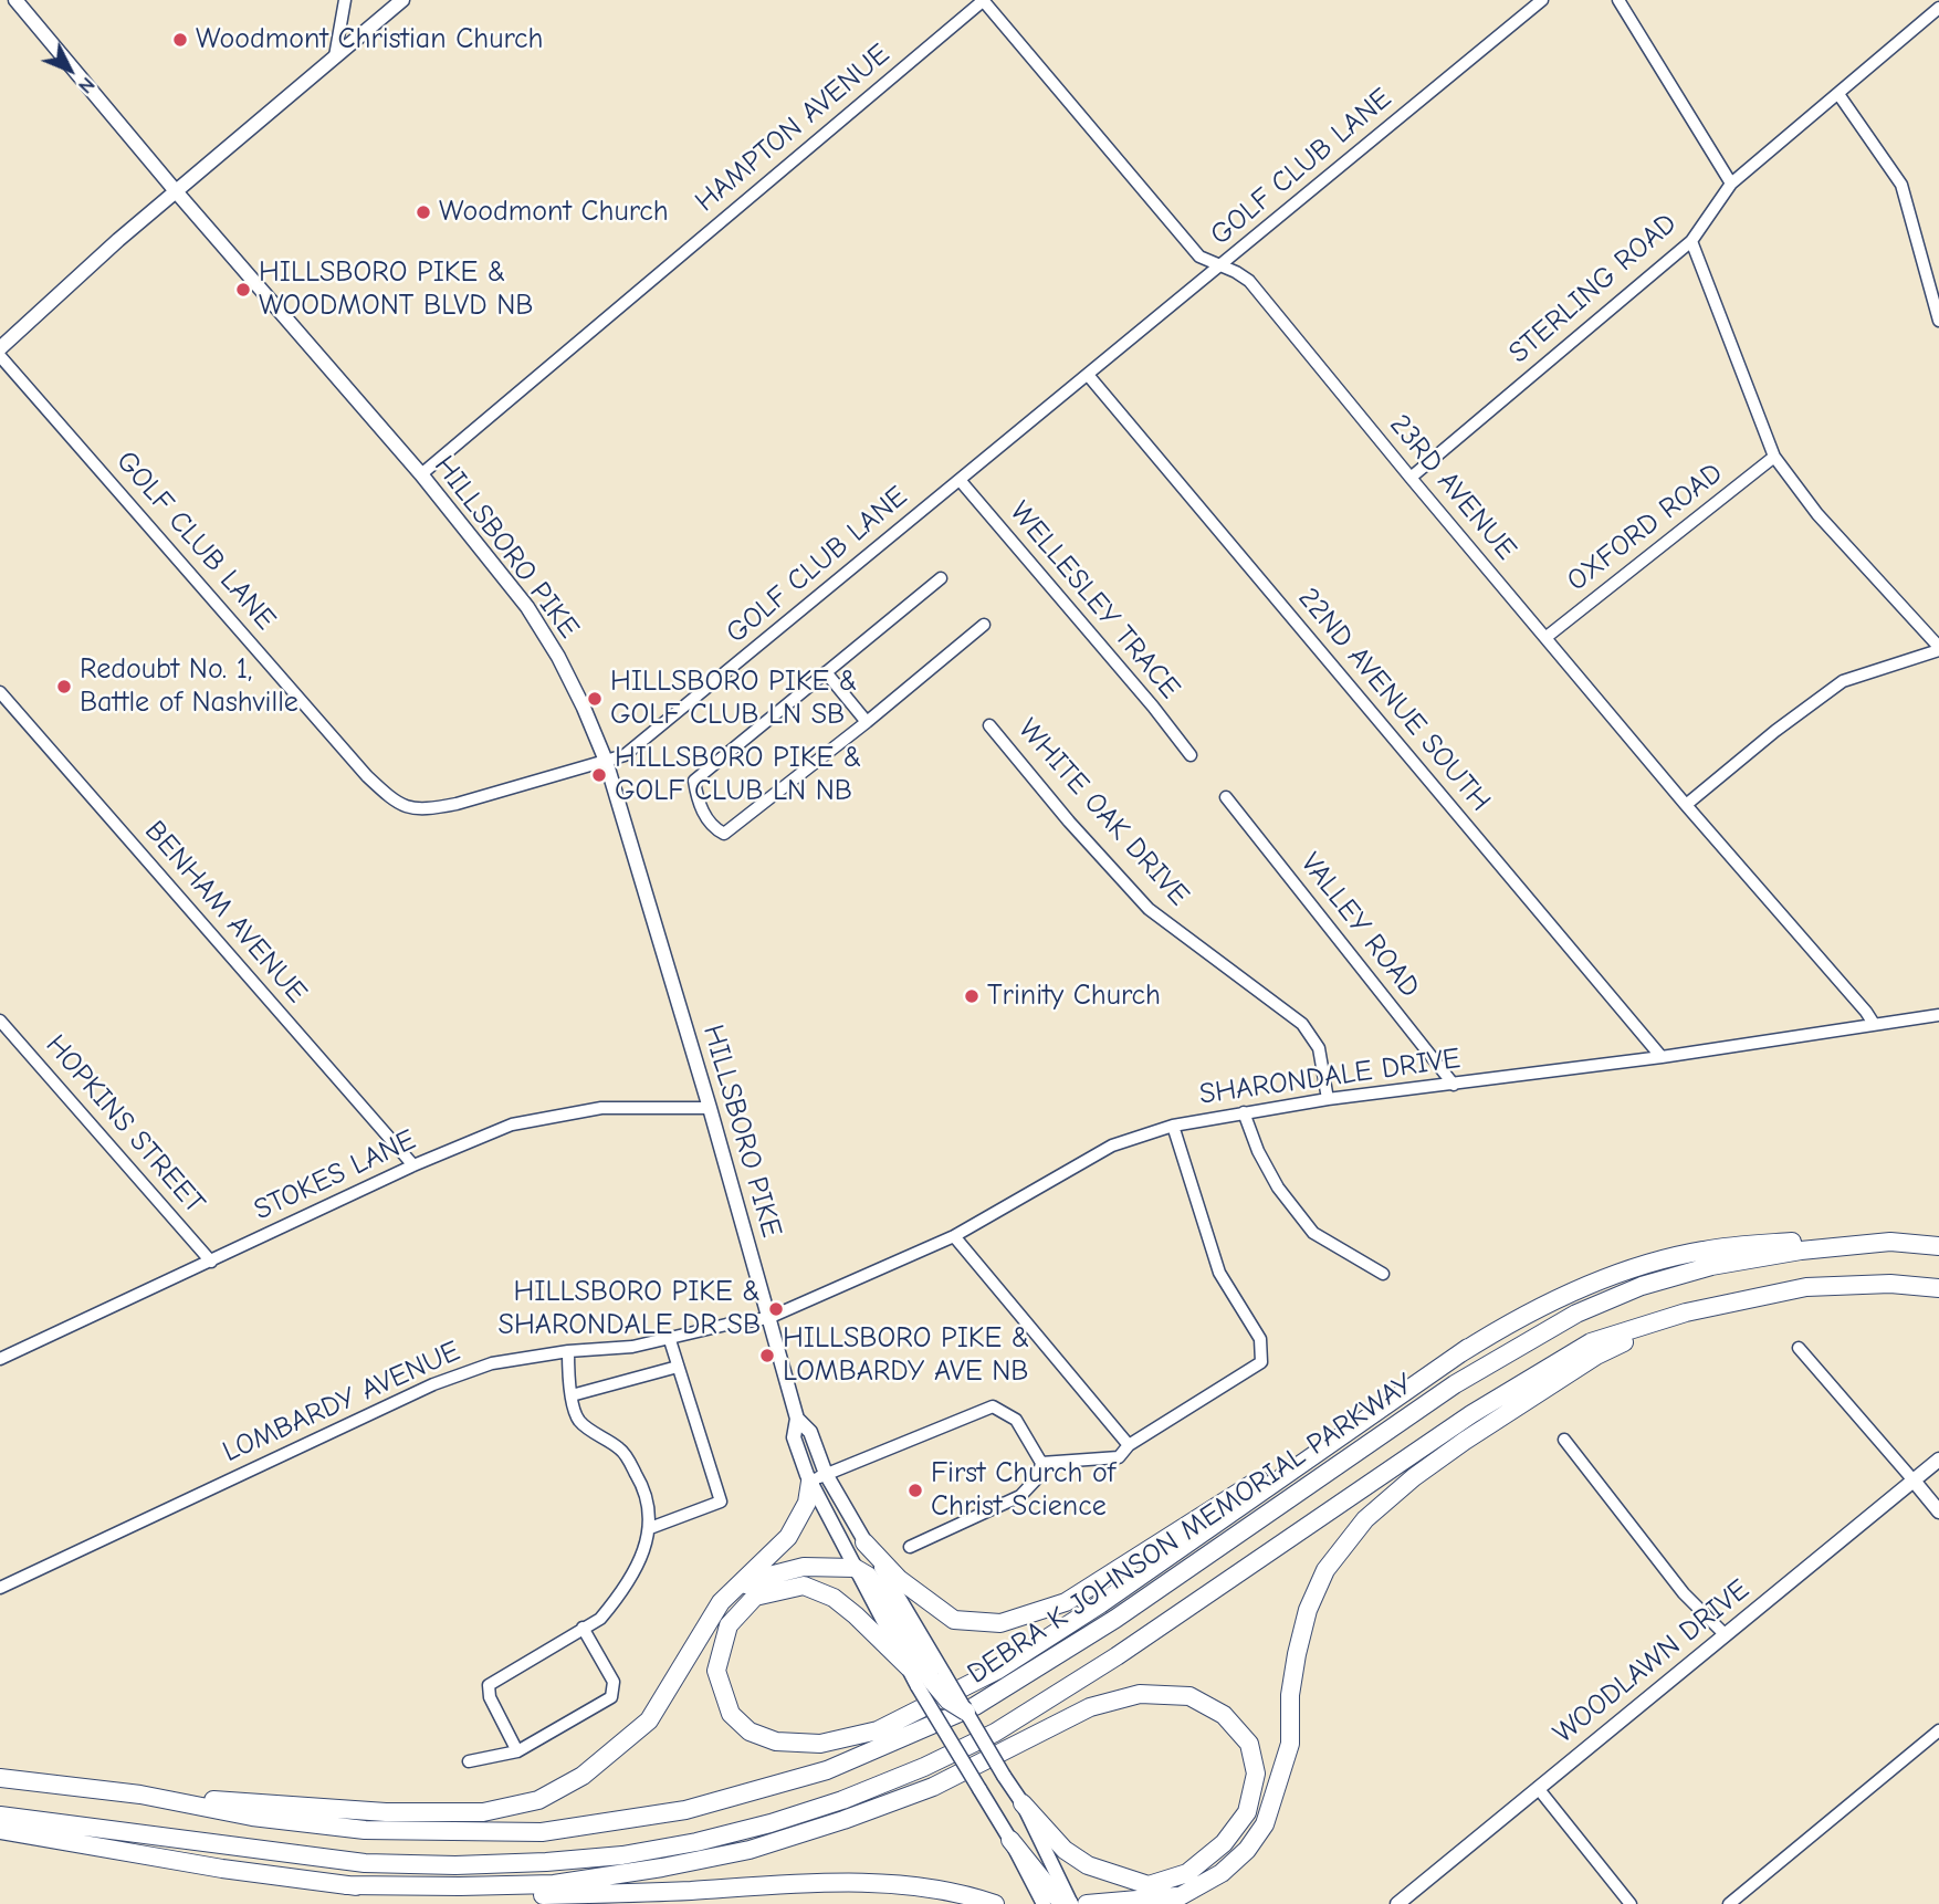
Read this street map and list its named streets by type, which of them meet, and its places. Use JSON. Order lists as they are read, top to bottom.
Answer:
{
  "streets": {
    "highway": ["DEBRA K JOHNSON MEMORIAL PARKWAY"],
    "main road": ["HILLSBORO PIKE", "WOODLAWN DRIVE"],
    "street": [
      "HAMPTON AVENUE",
      "GOLF CLUB LANE",
      "STERLING ROAD",
      "23RD AVENUE",
      "OXFORD ROAD",
      "WELLESLEY TRACE",
      "22ND AVENUE SOUTH",
      "WHITE OAK DRIVE",
      "BENHAM AVENUE",
      "VALLEY ROAD",
      "SHARONDALE DRIVE",
      "HOPKINS STREET",
      "STOKES LANE",
      "LOMBARDY AVENUE"
    ]
  },
  "crossings": [
    ["HAMPTON AVENUE", "23RD AVENUE"],
    ["HAMPTON AVENUE", "HILLSBORO PIKE"],
    ["GOLF CLUB LANE", "23RD AVENUE"],
    ["GOLF CLUB LANE", "HILLSBORO PIKE"],
    ["GOLF CLUB LANE", "WELLESLEY TRACE"],
    ["GOLF CLUB LANE", "22ND AVENUE SOUTH"],
    ["STERLING ROAD", "23RD AVENUE"],
    ["23RD AVENUE", "OXFORD ROAD"],
    ["23RD AVENUE", "SHARONDALE DRIVE"],
    ["HILLSBORO PIKE", "SHARONDALE DRIVE"],
    ["HILLSBORO PIKE", "STOKES LANE"],
    ["HILLSBORO PIKE", "LOMBARDY AVENUE"],
    ["22ND AVENUE SOUTH", "SHARONDALE DRIVE"],
    ["WHITE OAK DRIVE", "SHARONDALE DRIVE"],
    ["BENHAM AVENUE", "STOKES LANE"],
    ["VALLEY ROAD", "SHARONDALE DRIVE"],
    ["SHARONDALE DRIVE", "LOMBARDY AVENUE"],
    ["HOPKINS STREET", "STOKES LANE"]
  ],
  "places": [
    "Woodmont Christian Church",
    "Woodmont Church",
    "HILLSBORO PIKE & WOODMONT BLVD NB",
    "Redoubt No. 1, Battle of Nashville",
    "HILLSBORO PIKE & GOLF CLUB LN SB",
    "HILLSBORO PIKE & GOLF CLUB LN NB",
    "Trinity Church",
    "HILLSBORO PIKE & SHARONDALE DR SB",
    "HILLSBORO PIKE & LOMBARDY AVE NB",
    "First Church of Christ Science"
  ],
  "north": "bottom right"
}
